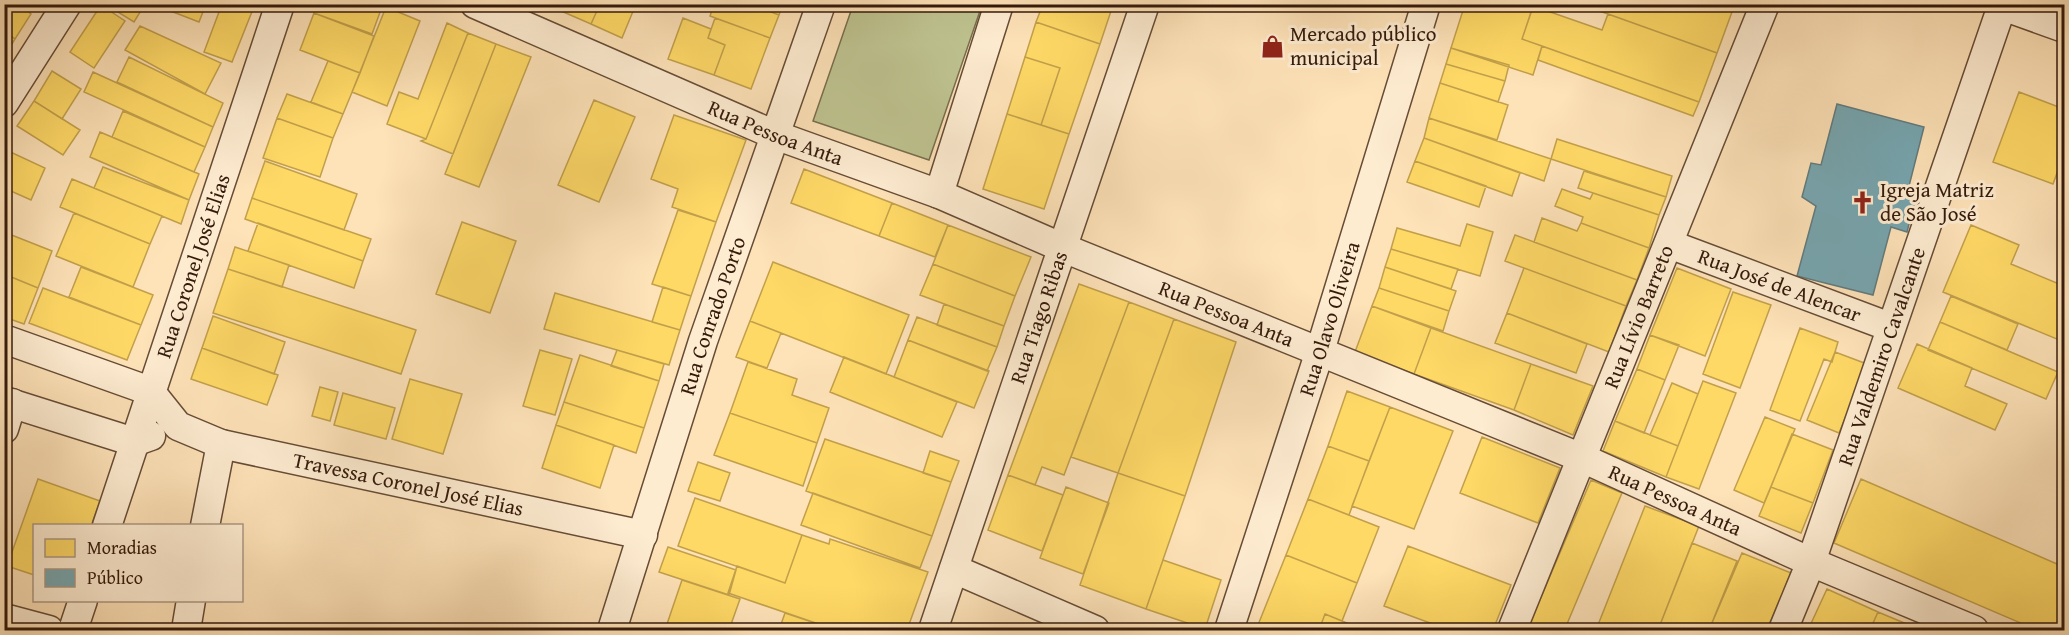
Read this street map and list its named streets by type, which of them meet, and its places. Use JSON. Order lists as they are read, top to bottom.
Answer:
{
  "streets": {
    "street": [
      "Rua Pessoa Anta",
      "Rua Coronel José Elias",
      "Rua José de Alencar",
      "Rua Conrado Porto",
      "Rua Tiago Ribas",
      "Rua Olavo Oliveira",
      "Rua Lívio Barreto",
      "Rua Valdemiro Cavalcante",
      "Travessa Coronel José Elias"
    ]
  },
  "crossings": [
    ["Rua Pessoa Anta", "Rua Conrado Porto"],
    ["Rua Pessoa Anta", "Rua Tiago Ribas"],
    ["Rua Pessoa Anta", "Rua Olavo Oliveira"],
    ["Rua Pessoa Anta", "Rua Lívio Barreto"],
    ["Rua Pessoa Anta", "Rua Valdemiro Cavalcante"],
    ["Rua Coronel José Elias", "Travessa Coronel José Elias"],
    ["Rua José de Alencar", "Rua Lívio Barreto"],
    ["Rua José de Alencar", "Rua Valdemiro Cavalcante"],
    ["Rua Conrado Porto", "Travessa Coronel José Elias"]
  ],
  "places": {
    "shop": ["Mercado público municipal"],
    "church": ["Igreja Matriz de São José"]
  },
  "legend": ["Moradias", "Público"]
}
